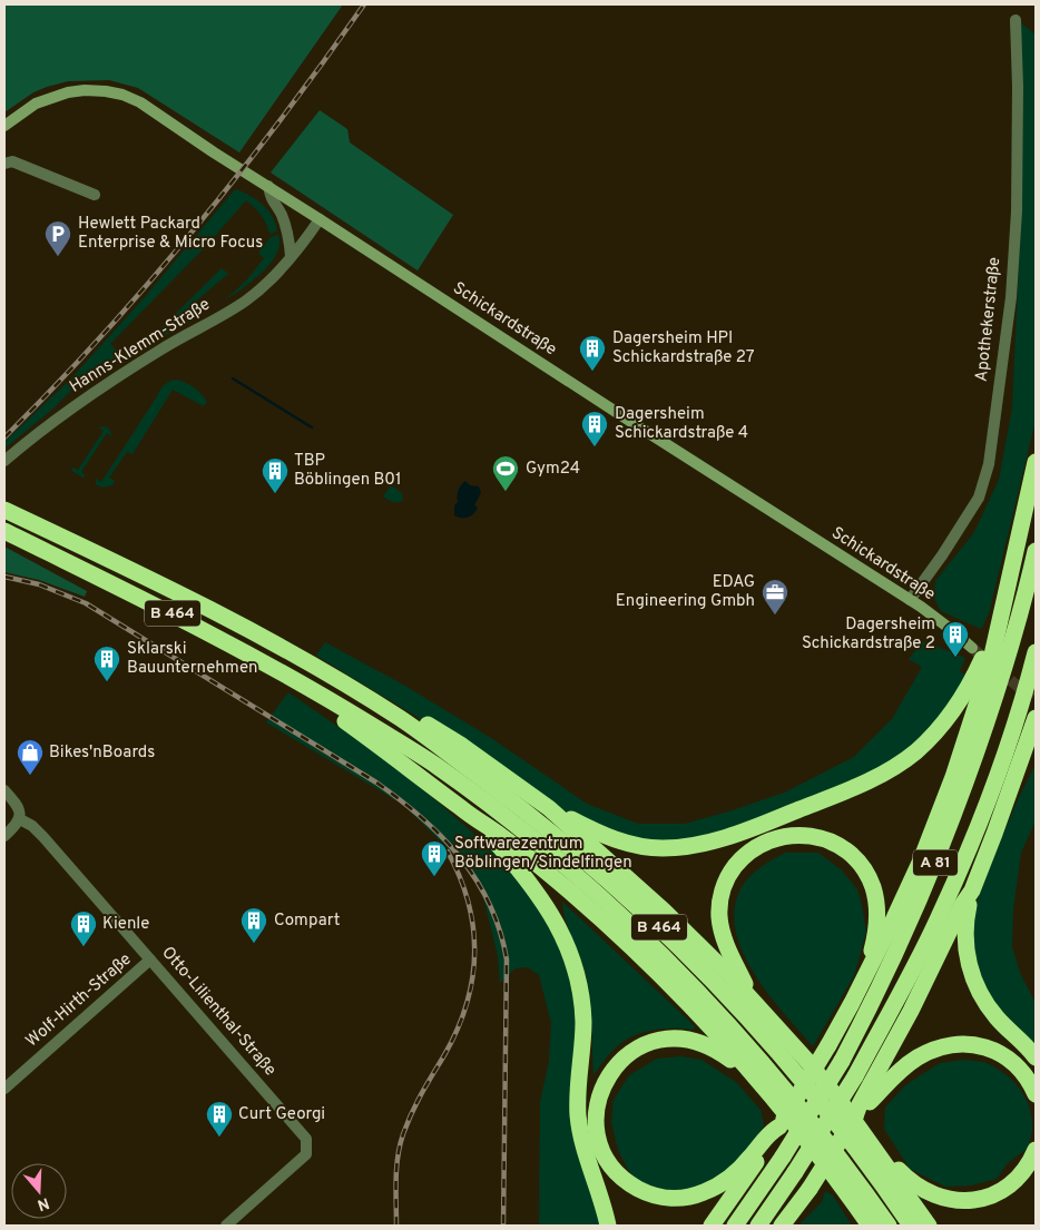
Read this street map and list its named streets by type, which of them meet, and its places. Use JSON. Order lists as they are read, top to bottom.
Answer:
{
  "streets": {
    "highway": ["B 464", "A 81"],
    "street": [
      "Schickardstraße",
      "Apothekerstraße",
      "Hanns-Klemm-Straße",
      "Wolf-Hirth-Straße",
      "Otto-Lilienthal-Straße"
    ]
  },
  "crossings": [
    ["Schickardstraße", "Apothekerstraße"],
    ["Schickardstraße", "Hanns-Klemm-Straße"],
    ["Wolf-Hirth-Straße", "Otto-Lilienthal-Straße"]
  ],
  "places": {
    "parking": ["Hewlett Packard Enterprise & Micro Focus"],
    "building": [
      "Dagersheim HPI Schickardstraße 27",
      "Dagersheim Schickardstraße 4",
      "TBP Böblingen B01",
      "Dagersheim Schickardstraße 2",
      "Sklarski Bauunternehmen",
      "Softwarezentrum Böblingen/Sindelfingen",
      "Compart",
      "Kienle",
      "Curt Georgi"
    ],
    "sports": ["Gym24"],
    "office": ["EDAG Engineering Gmbh"],
    "shop": ["Bikes'nBoards"]
  },
  "north": "bottom"
}
